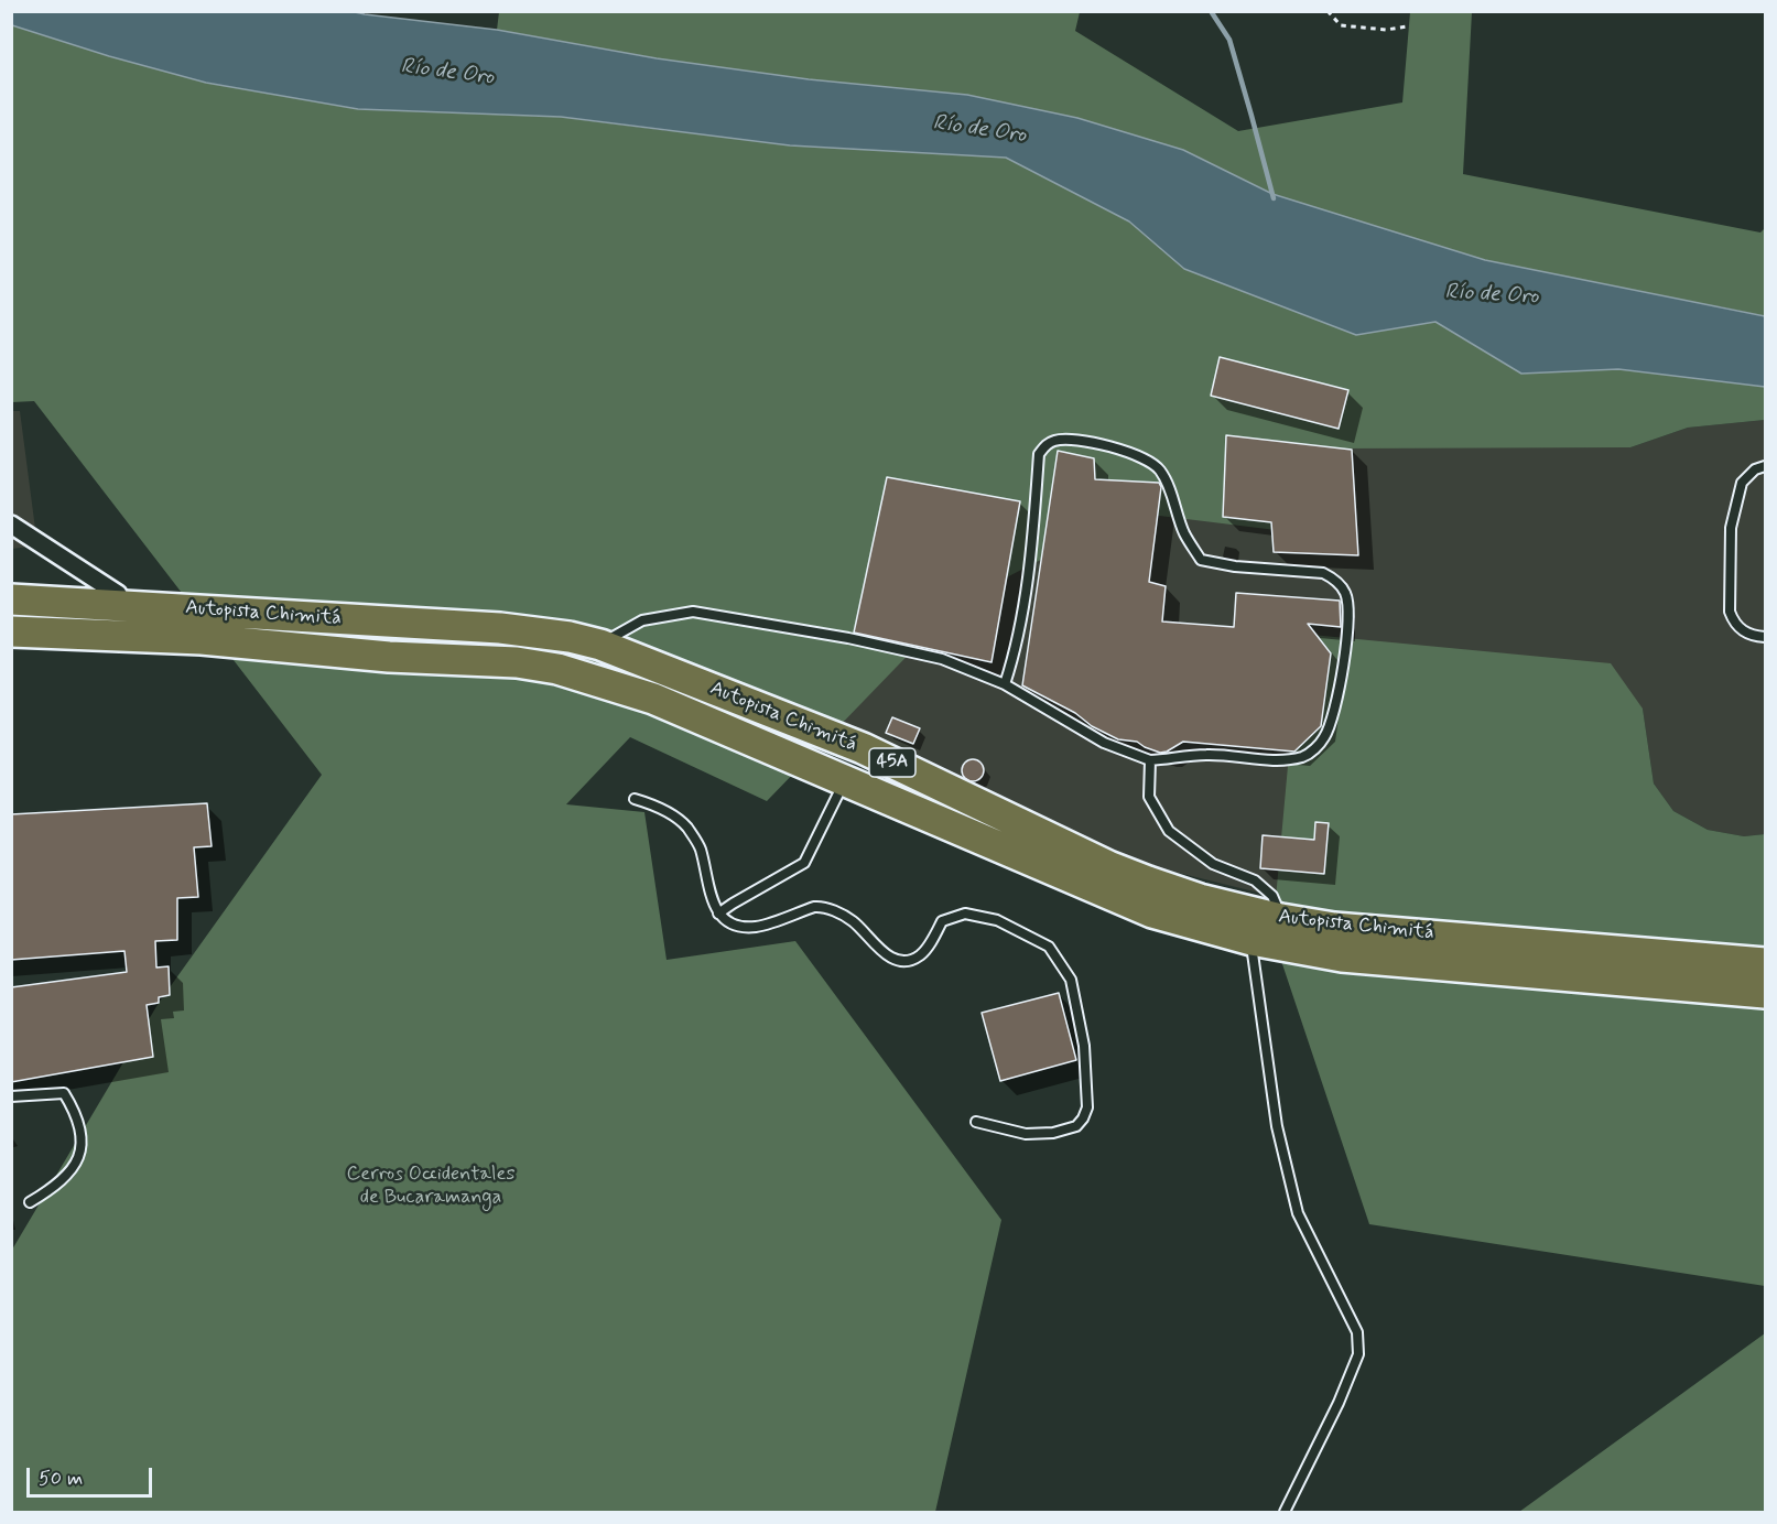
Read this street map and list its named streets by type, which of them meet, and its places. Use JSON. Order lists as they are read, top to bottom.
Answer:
{
  "streets": {
    "highway": ["Autopista Chimitá", "45A"]
  },
  "water": ["Río de Oro"],
  "parks": ["Cerros Occidentales de Bucaramanga"],
  "scale_bar": "50 m"
}
